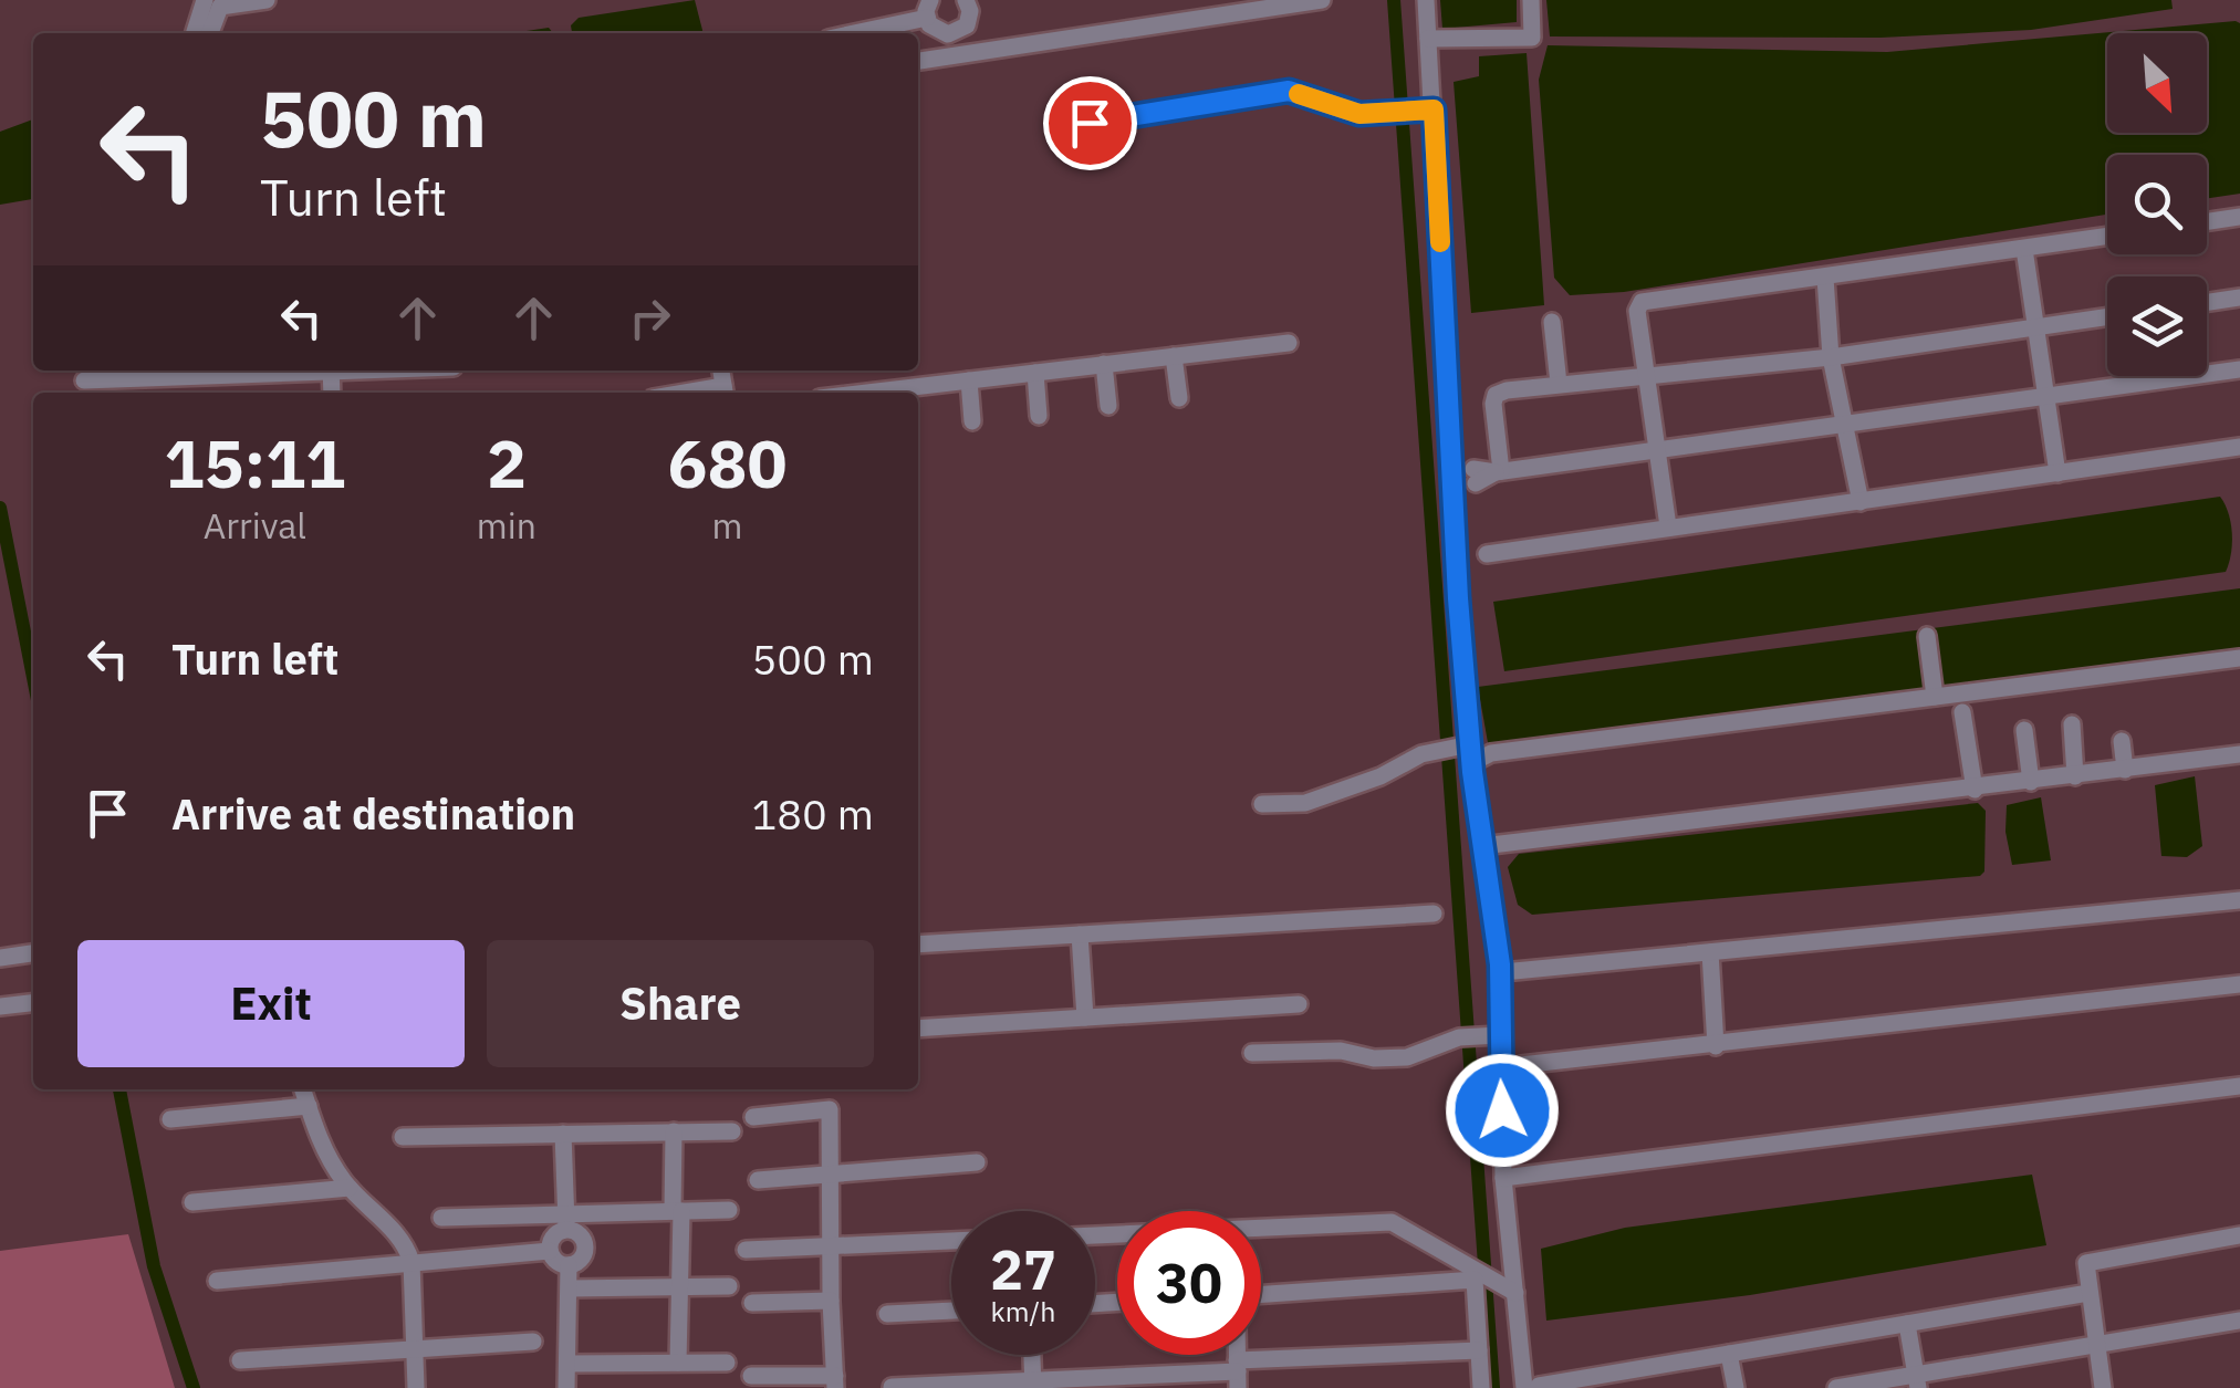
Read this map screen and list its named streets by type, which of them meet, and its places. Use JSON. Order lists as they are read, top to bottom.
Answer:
{
  "north": "bottom right",
  "page": {
    "turn": ["500 m", "Turn left"],
    "eta": [
      "15:11",
      "Arrival",
      "2",
      "min",
      "680",
      "m"
    ],
    "list": [
      {
        "name": "Turn left",
        "value": "500 m"
      },
      {
        "name": "Arrive at destination",
        "value": "180 m"
      }
    ],
    "buttons": ["Exit", "Share"],
    "speed": "27 km/h",
    "limit": "30"
  }
}
